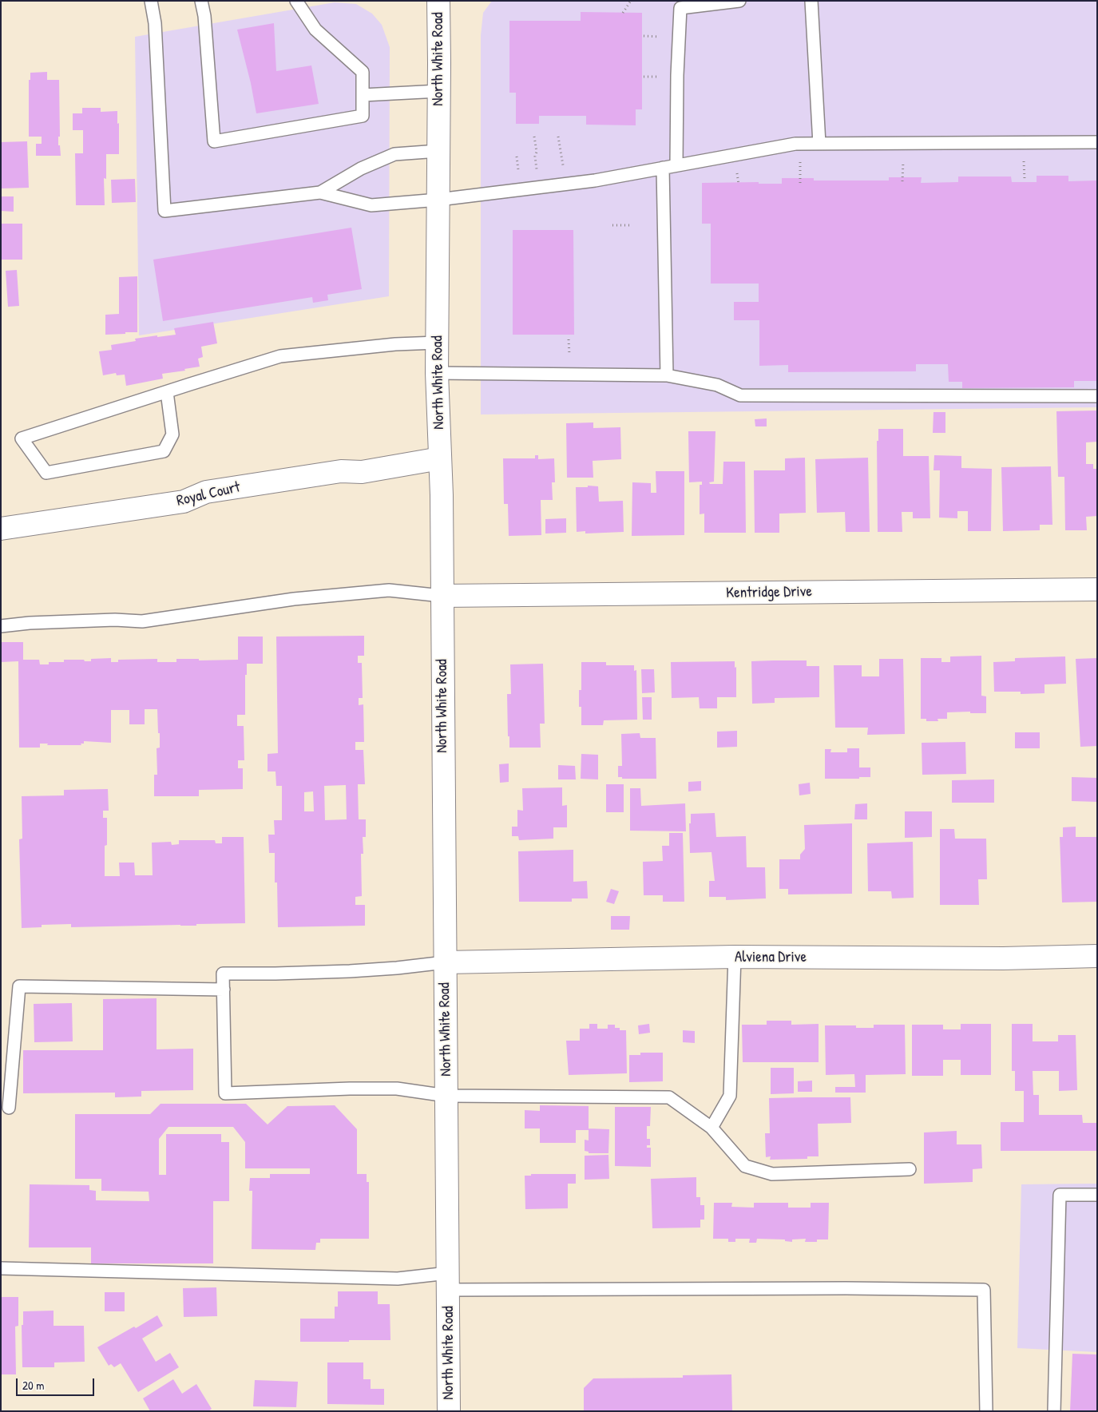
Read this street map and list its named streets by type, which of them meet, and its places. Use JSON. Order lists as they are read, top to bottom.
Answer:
{
  "streets": {
    "street": [
      "North White Road",
      "Royal Court",
      "Kentridge Drive",
      "Alviena Drive"
    ]
  },
  "crossings": [
    ["North White Road", "Royal Court"],
    ["North White Road", "Kentridge Drive"],
    ["North White Road", "Alviena Drive"]
  ],
  "scale_bar": "20 m"
}
